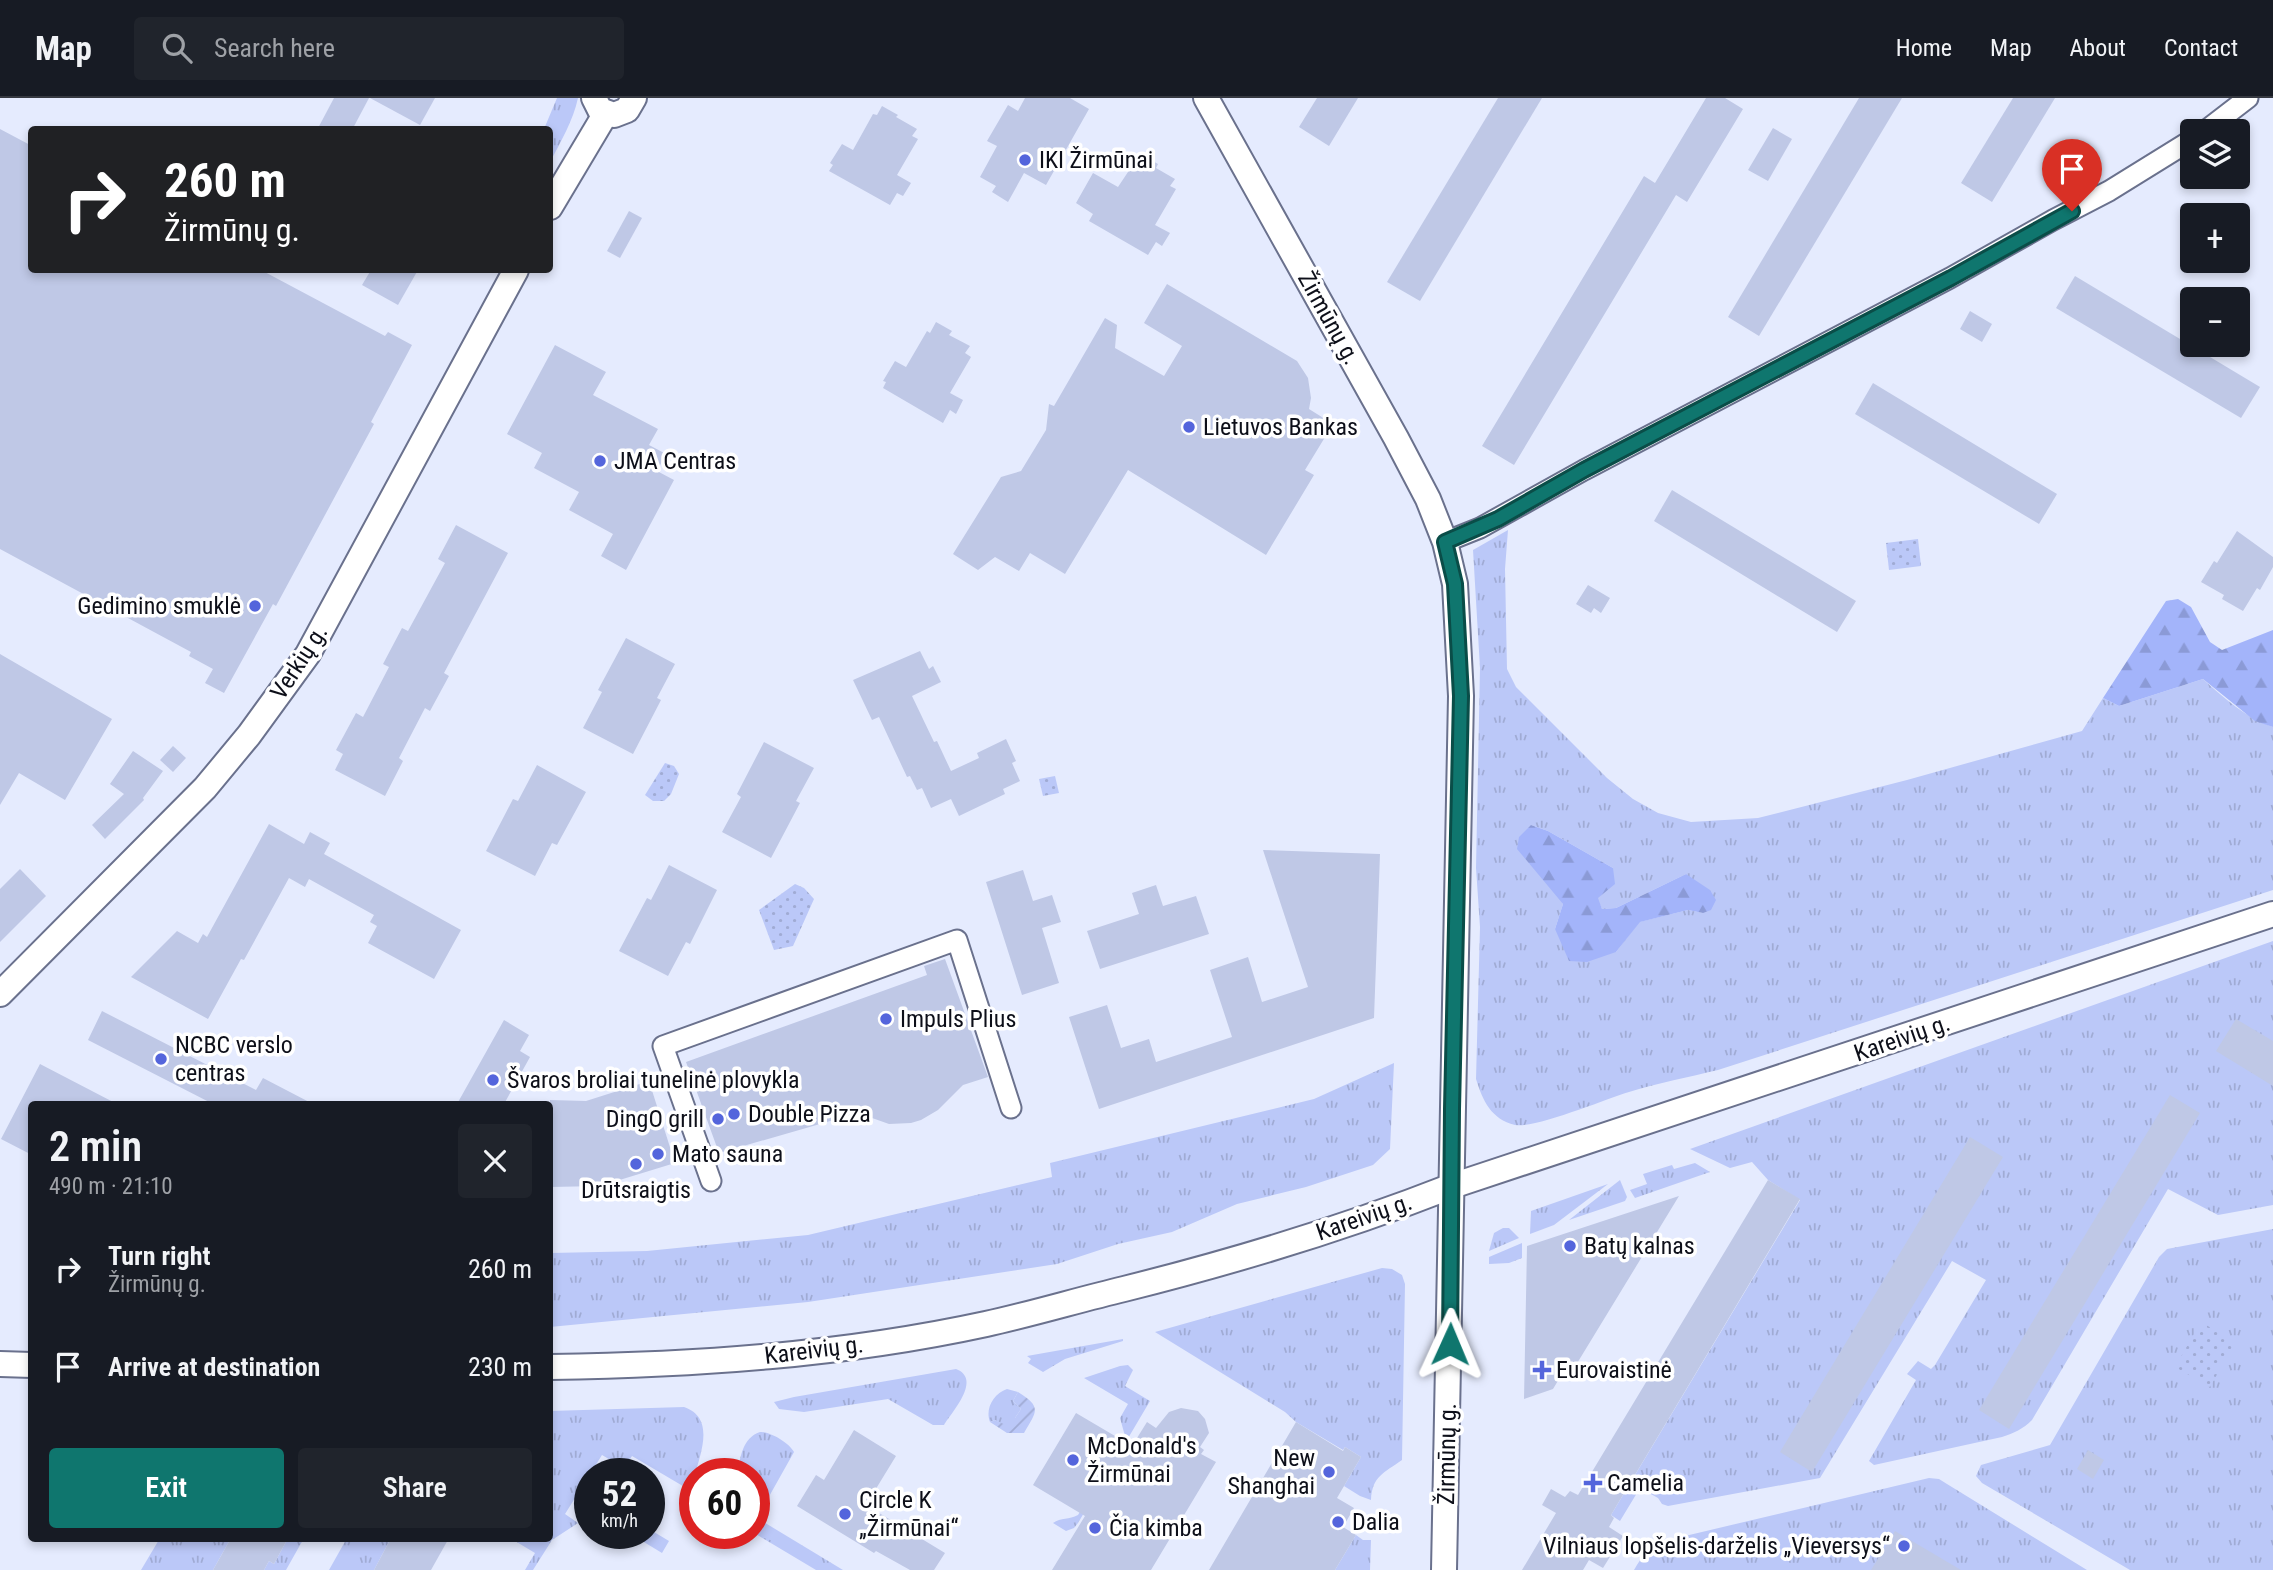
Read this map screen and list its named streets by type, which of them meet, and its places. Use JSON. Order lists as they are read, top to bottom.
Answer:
{
  "streets": {
    "main road": ["Žirmūnų g.", "Verkių g.", "Kareivių g."]
  },
  "crossings": [
    ["Žirmūnų g.", "Kareivių g."]
  ],
  "places": {
    "other": [
      "IKI Žirmūnai",
      "Lietuvos Bankas",
      "JMA Centras",
      "Gedimino smuklė",
      "Impuls Plius",
      "NCBC verslo centras",
      "Švaros broliai tunelinė plovykla",
      "Double Pizza",
      "DingO grill",
      "Mato sauna",
      "Drūtsraigtis",
      "Batų kalnas",
      "McDonald's Žirmūnai",
      "New Shanghai",
      "Circle K „Žirmūnai“",
      "Dalia",
      "Čia kimba",
      "Vilniaus lopšelis-darželis „Vieversys“"
    ],
    "health": ["Eurovaistinė", "Camelia"]
  },
  "page": {
    "header": "Map",
    "search": "Search here",
    "nav": [
      "Home",
      "Map",
      "About",
      "Contact"
    ],
    "map_buttons": ["+", "−"],
    "turn": ["260 m", "Žirmūnų g."],
    "heading": ["2 min", "490 m · 21:10"],
    "list": [
      {
        "name": "Turn right",
        "note": "Žirmūnų g.",
        "value": "260 m"
      },
      {
        "name": "Arrive at destination",
        "value": "230 m"
      }
    ],
    "buttons": ["Exit", "Share"],
    "speed": "52 km/h",
    "limit": "60"
  }
}
